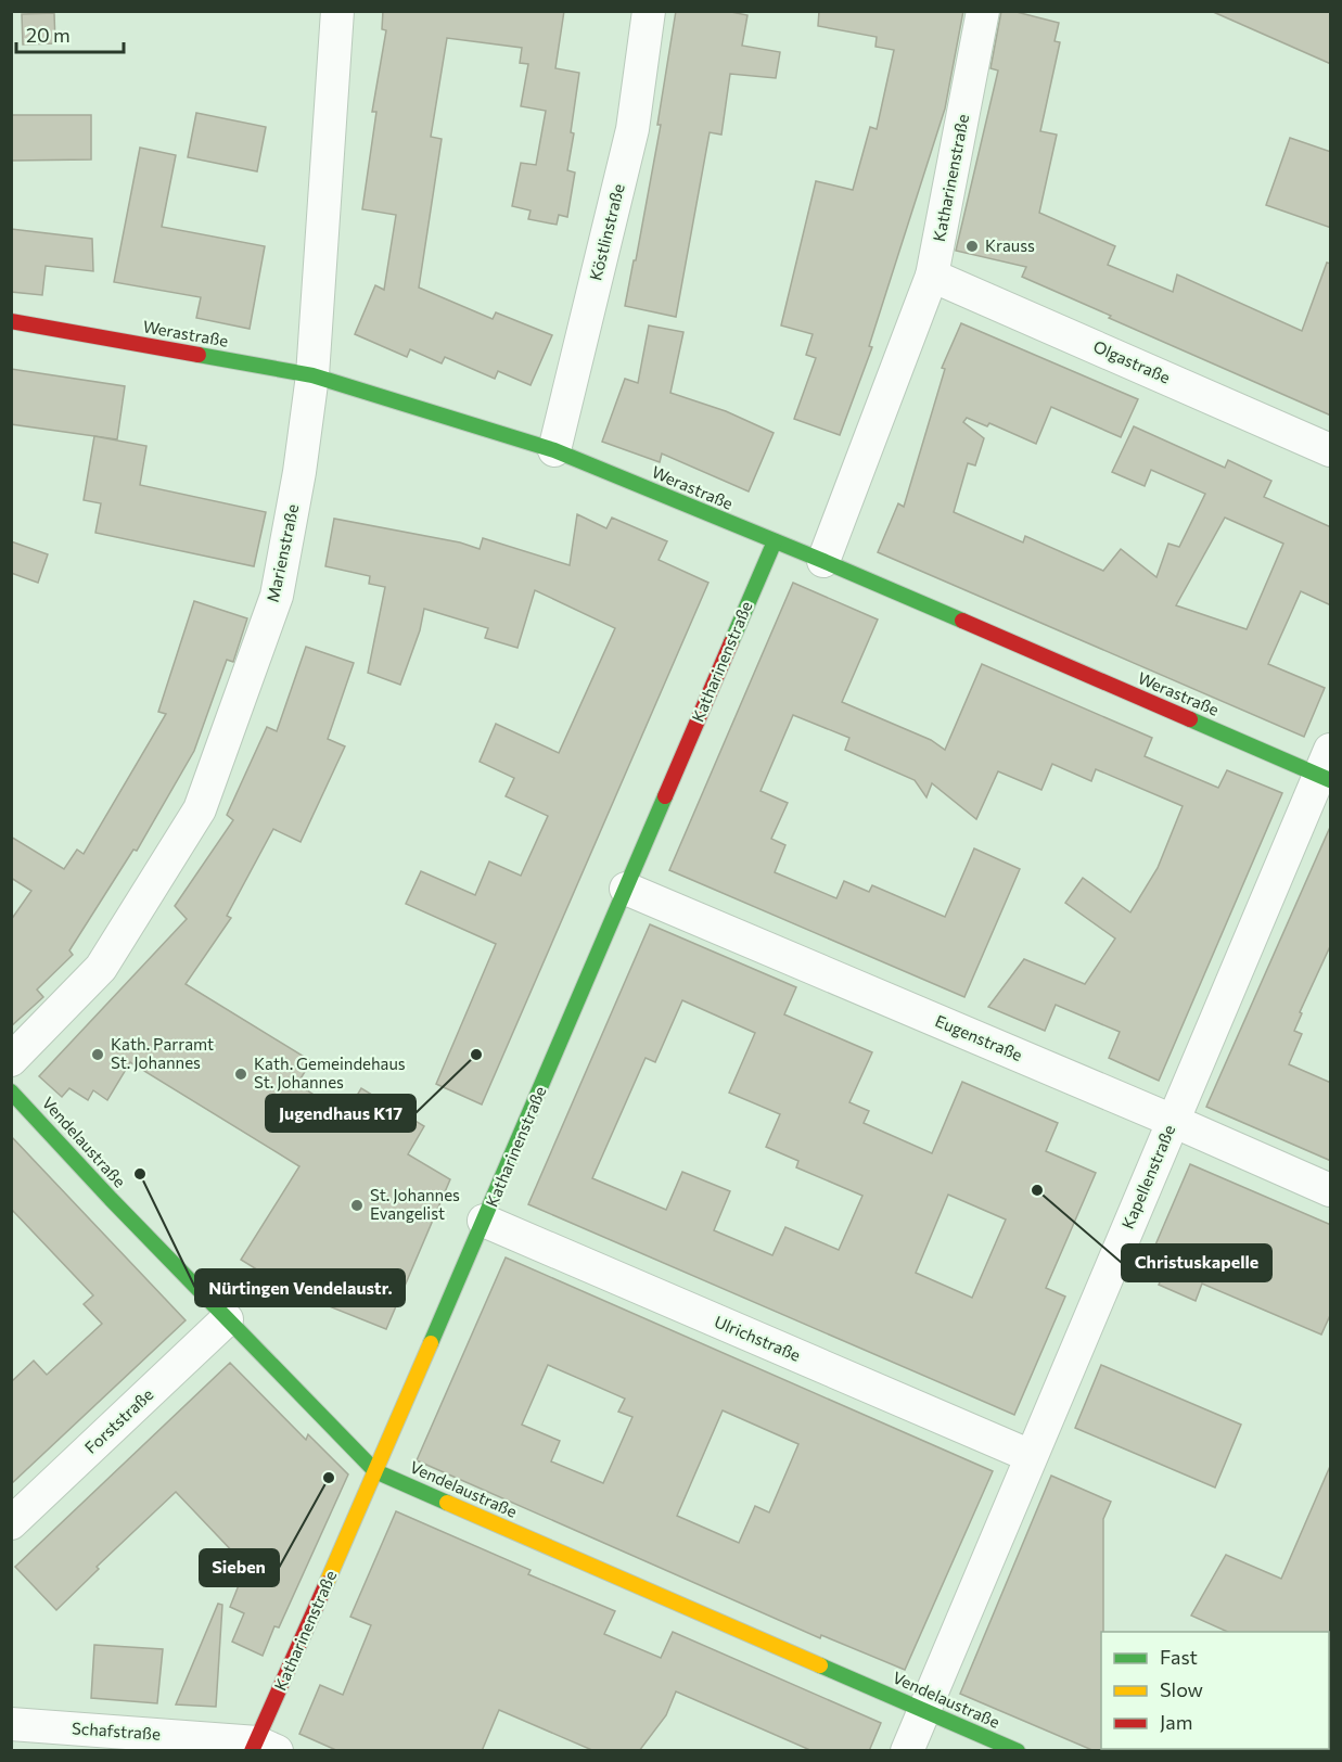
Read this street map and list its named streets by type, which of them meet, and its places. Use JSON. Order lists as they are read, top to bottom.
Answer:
{
  "streets": {
    "street": [
      "Katharinenstraße",
      "Köstlinstraße",
      "Werastraße",
      "Olgastraße",
      "Marienstraße",
      "Eugenstraße",
      "Vendelaustraße",
      "Kapellenstraße",
      "Ulrichstraße",
      "Forststraße",
      "Schafstraße"
    ]
  },
  "crossings": [
    ["Katharinenstraße", "Werastraße"],
    ["Katharinenstraße", "Olgastraße"],
    ["Katharinenstraße", "Eugenstraße"],
    ["Katharinenstraße", "Vendelaustraße"],
    ["Katharinenstraße", "Ulrichstraße"],
    ["Katharinenstraße", "Schafstraße"],
    ["Köstlinstraße", "Werastraße"],
    ["Werastraße", "Marienstraße"],
    ["Werastraße", "Kapellenstraße"],
    ["Eugenstraße", "Kapellenstraße"],
    ["Vendelaustraße", "Kapellenstraße"],
    ["Vendelaustraße", "Forststraße"],
    ["Kapellenstraße", "Ulrichstraße"]
  ],
  "places": [
    "Krauss",
    "Kath. Parramt St. Johannes",
    "Jugendhaus K17",
    "Kath. Gemeindehaus St. Johannes",
    "Nürtingen Vendelaustr.",
    "Christuskapelle",
    "St. Johannes Evangelist",
    "Sieben"
  ],
  "legend": ["Fast", "Slow", "Jam"],
  "scale_bar": "20 m"
}
